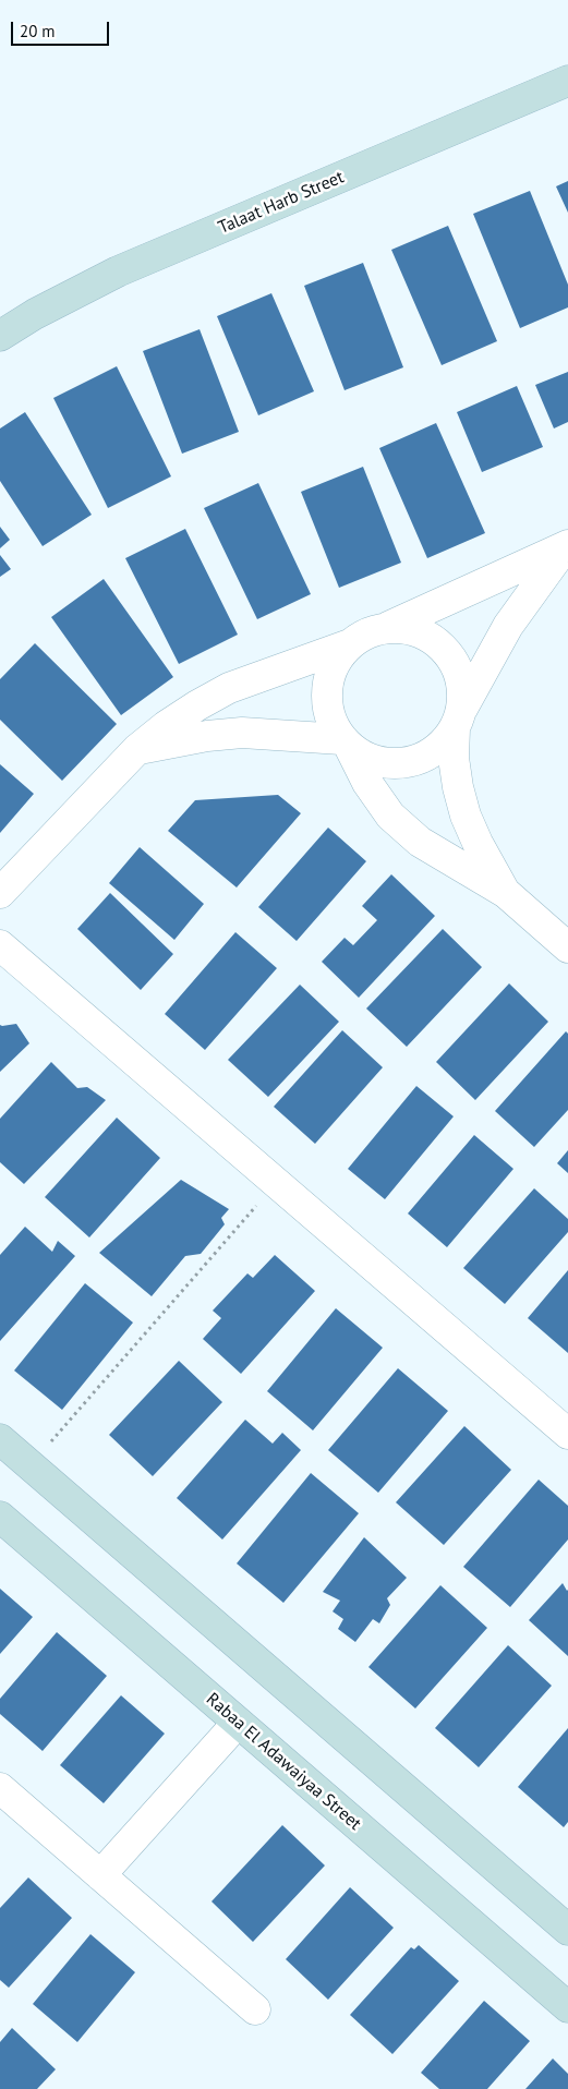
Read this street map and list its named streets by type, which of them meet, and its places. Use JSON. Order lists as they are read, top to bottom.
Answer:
{
  "streets": {
    "street": ["Talaat Harb Street", "Rabaa El Adawaiyaa Street"]
  },
  "scale_bar": "20 m"
}
